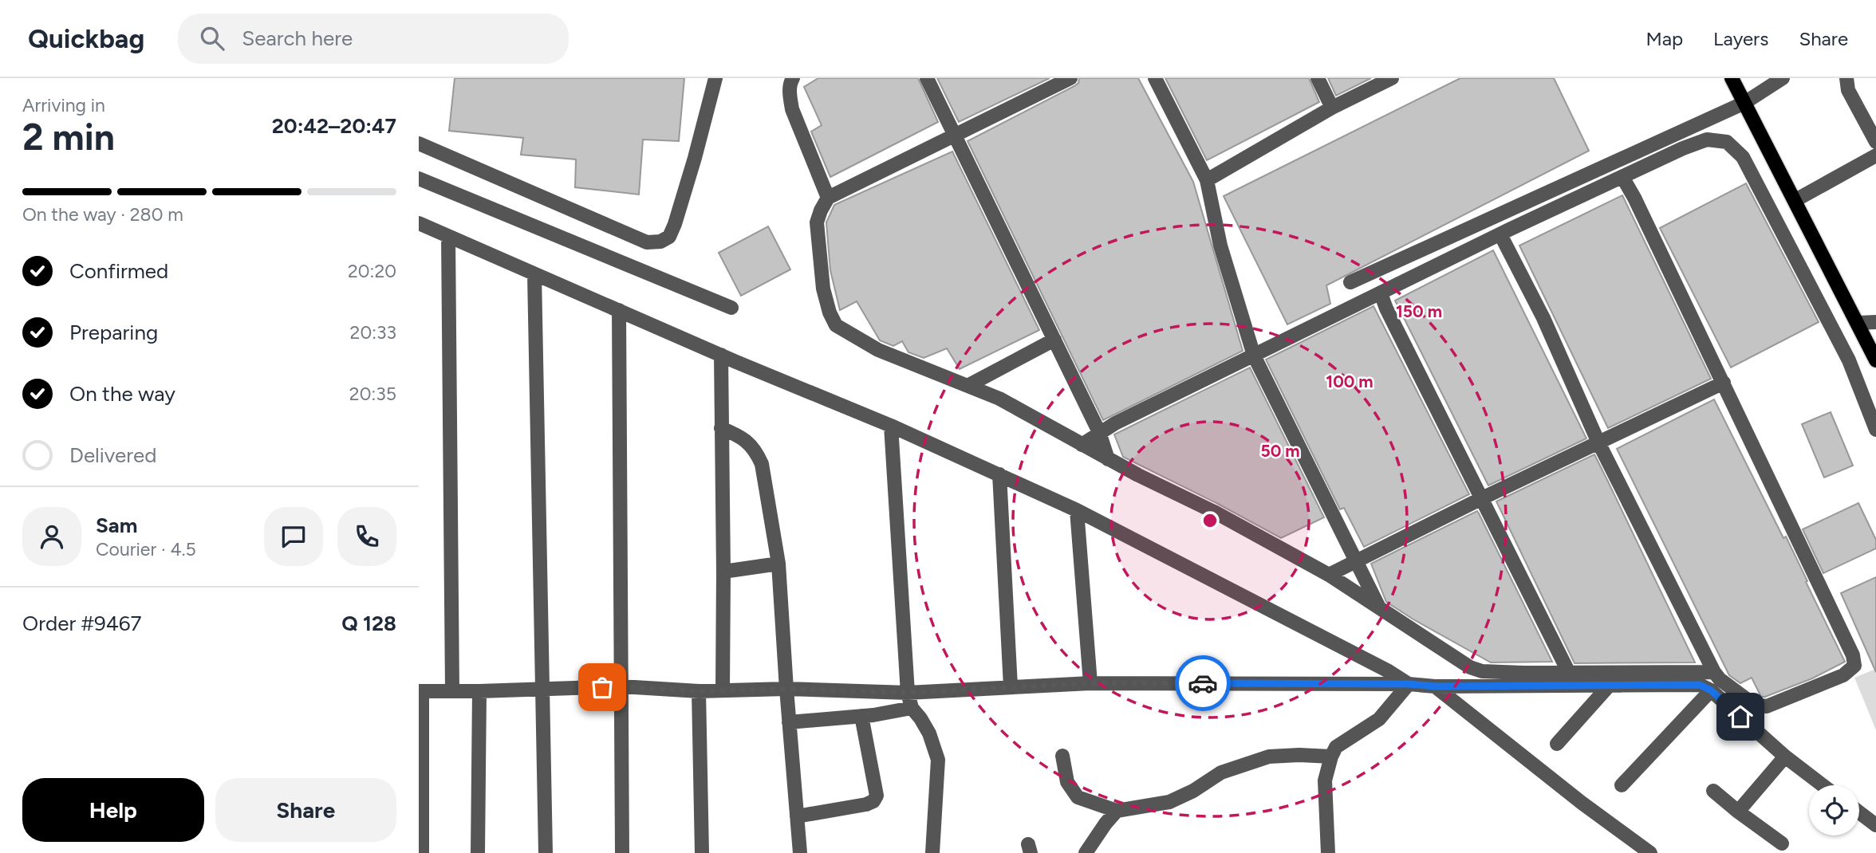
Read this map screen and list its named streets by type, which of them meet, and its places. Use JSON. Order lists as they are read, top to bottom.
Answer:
{
  "page": {
    "header": "Quickbag",
    "search": "Search here",
    "nav": ["Map", "Layers", "Share"],
    "heading": ["2 min", "Arriving in", "20:42–20:47"],
    "panel": [
      "Sam",
      "Courier · 4.5",
      "Order #9467",
      "Q 128"
    ],
    "bar": "On the way · 280 m",
    "list": [
      ["Confirmed", "20:20"],
      ["Preparing", "20:33"],
      ["On the way", "20:35"],
      "Delivered"
    ],
    "buttons": ["Help", "Share"]
  },
  "rings": ["150 m", "100 m", "50 m"]
}
